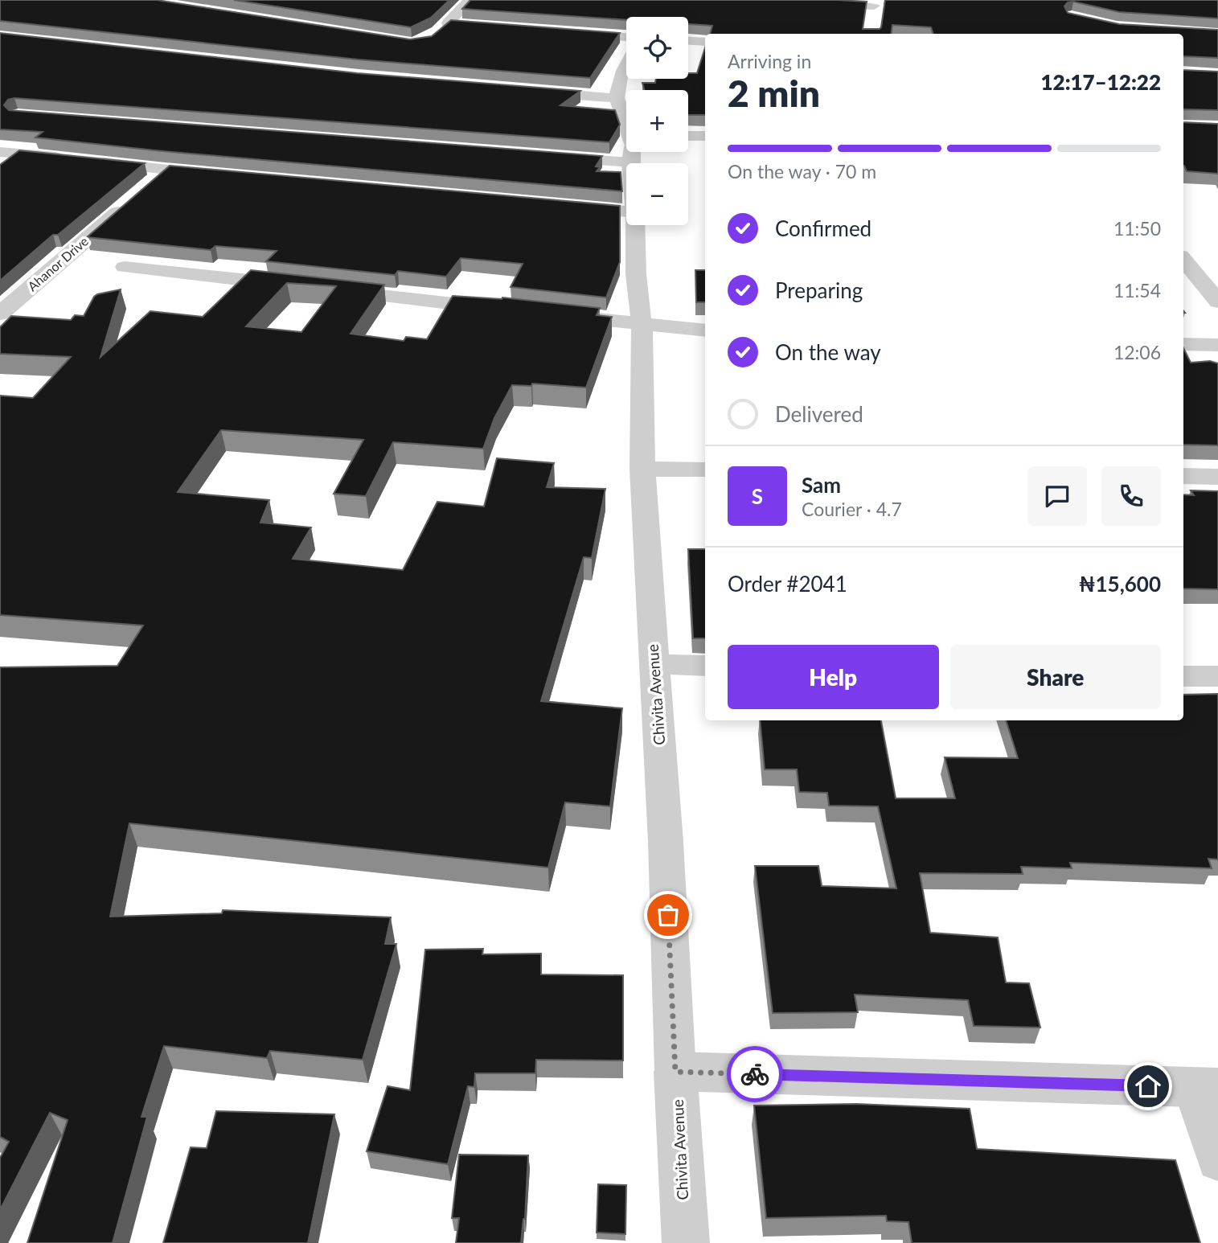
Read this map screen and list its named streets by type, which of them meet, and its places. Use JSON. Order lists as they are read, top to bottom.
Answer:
{
  "streets": {
    "street": ["Ahanor Drive", "Chivita Avenue"]
  },
  "page": {
    "map_buttons": ["+", "−"],
    "heading": ["2 min", "Arriving in", "12:17–12:22"],
    "panel": [
      "Sam",
      "Courier · 4.7",
      "Order #2041",
      "₦15,600"
    ],
    "bar": "On the way · 70 m",
    "list": [
      ["Confirmed", "11:50"],
      ["Preparing", "11:54"],
      ["On the way", "12:06"],
      "Delivered"
    ],
    "round": "S",
    "buttons": ["Help", "Share"]
  }
}
